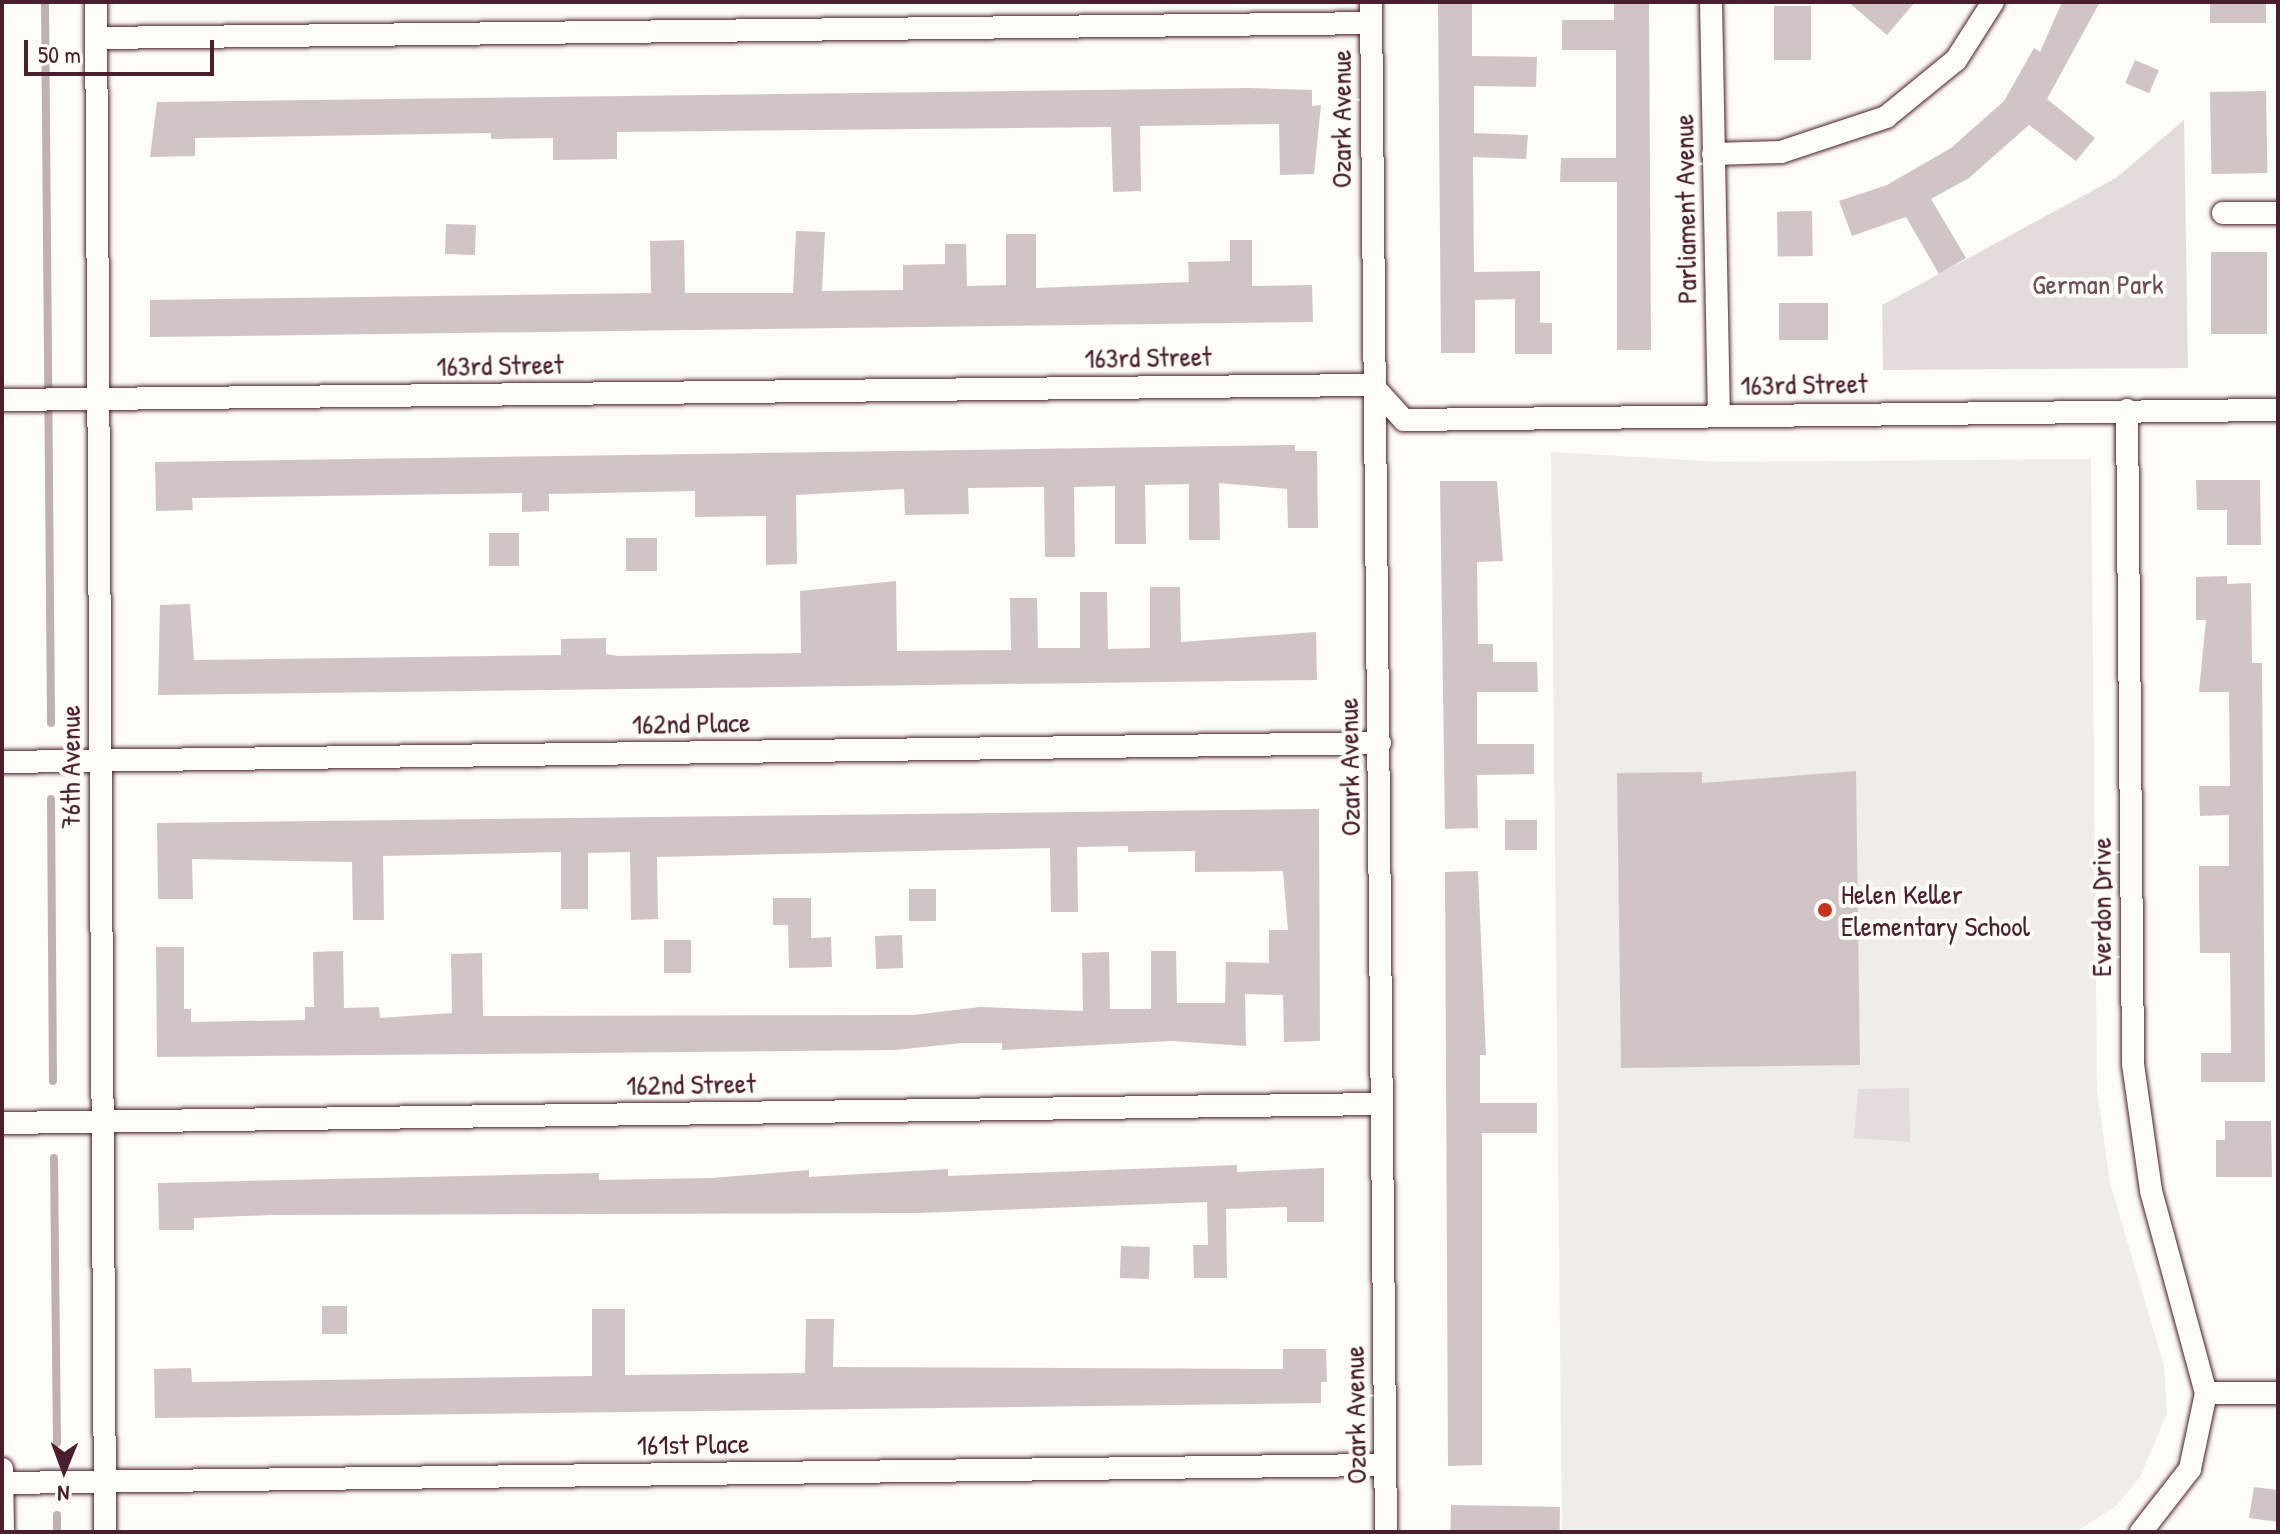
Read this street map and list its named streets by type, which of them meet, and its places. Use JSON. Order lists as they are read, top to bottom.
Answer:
{
  "streets": {
    "street": [
      "Ozark Avenue",
      "Parliament Avenue",
      "163rd Street",
      "162nd Place",
      "76th Avenue",
      "Everdon Drive",
      "162nd Street",
      "161st Place"
    ]
  },
  "crossings": [
    ["Ozark Avenue", "163rd Street"],
    ["Ozark Avenue", "162nd Place"],
    ["Ozark Avenue", "162nd Street"],
    ["Ozark Avenue", "161st Place"],
    ["Parliament Avenue", "163rd Street"],
    ["163rd Street", "76th Avenue"],
    ["163rd Street", "Everdon Drive"],
    ["162nd Place", "76th Avenue"],
    ["76th Avenue", "162nd Street"],
    ["76th Avenue", "161st Place"]
  ],
  "parks": ["German Park"],
  "places": ["Helen Keller Elementary School"],
  "scale_bar": "50 m",
  "north": "bottom"
}
